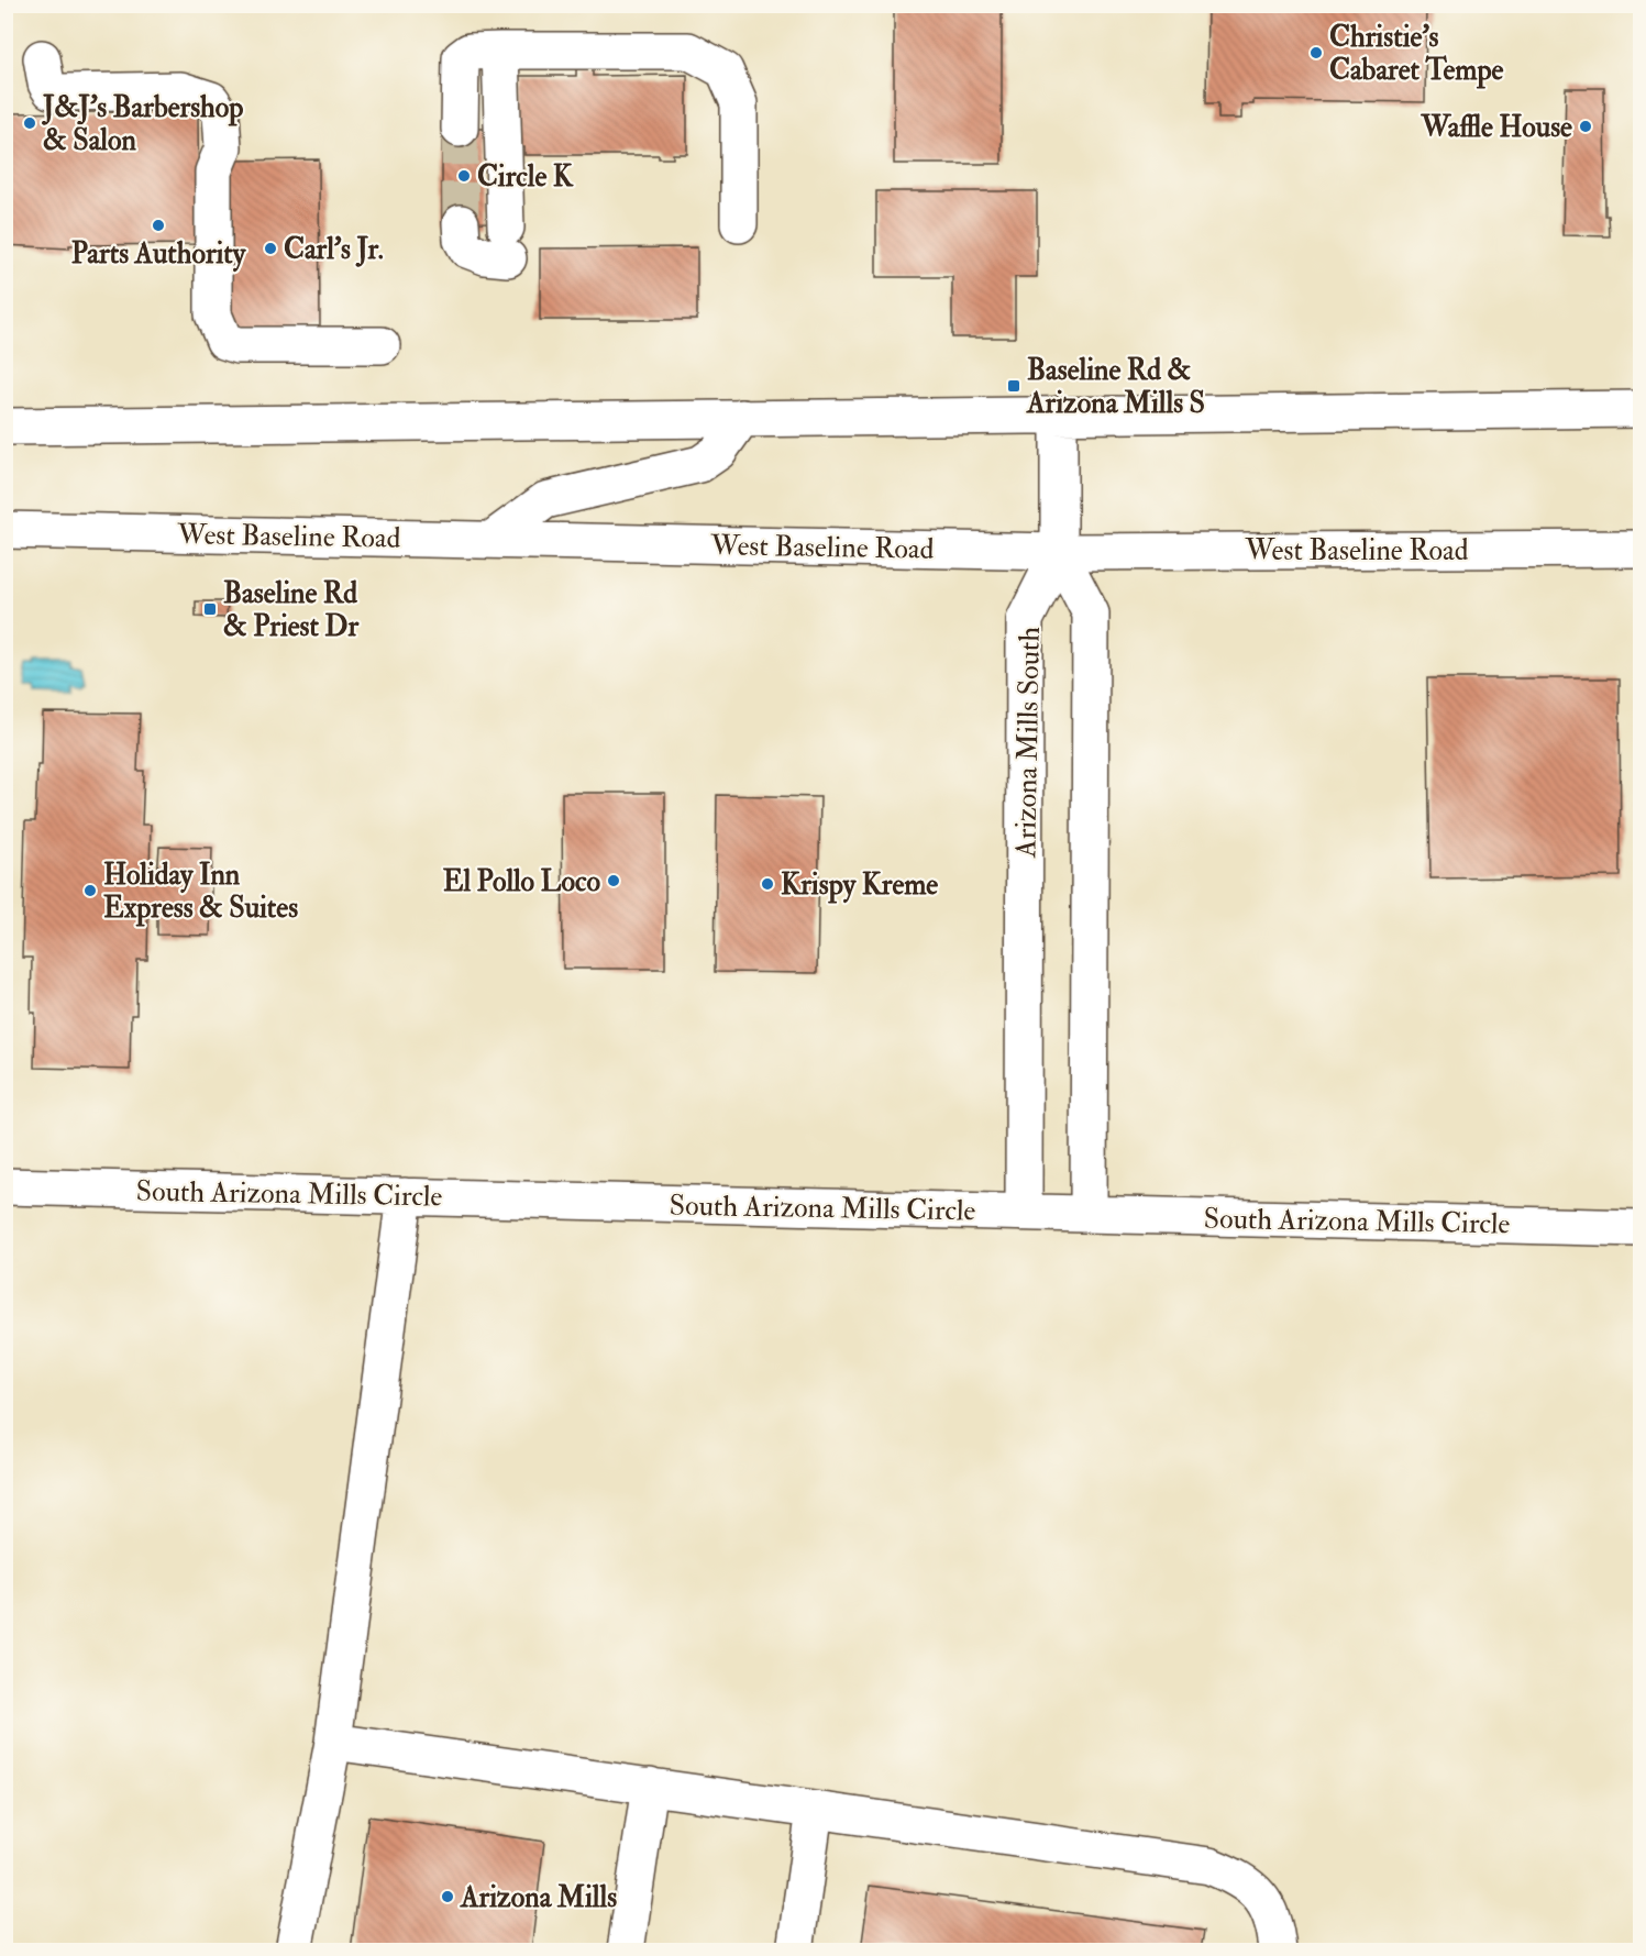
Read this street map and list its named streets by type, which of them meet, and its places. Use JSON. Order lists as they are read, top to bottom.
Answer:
{
  "streets": {
    "main road": ["West Baseline Road", "Arizona Mills South", "South Arizona Mills Circle"]
  },
  "crossings": [
    ["West Baseline Road", "Arizona Mills South"],
    ["Arizona Mills South", "South Arizona Mills Circle"]
  ],
  "places": {
    "other": [
      "Christie's Cabaret Tempe",
      "J&J's Barbershop & Salon",
      "Waffle House",
      "Circle K",
      "Parts Authority",
      "Carl's Jr.",
      "El Pollo Loco",
      "Krispy Kreme",
      "Holiday Inn Express & Suites",
      "Arizona Mills"
    ],
    "transit": ["Baseline Rd & Arizona Mills S", "Baseline Rd & Priest Dr"]
  }
}
